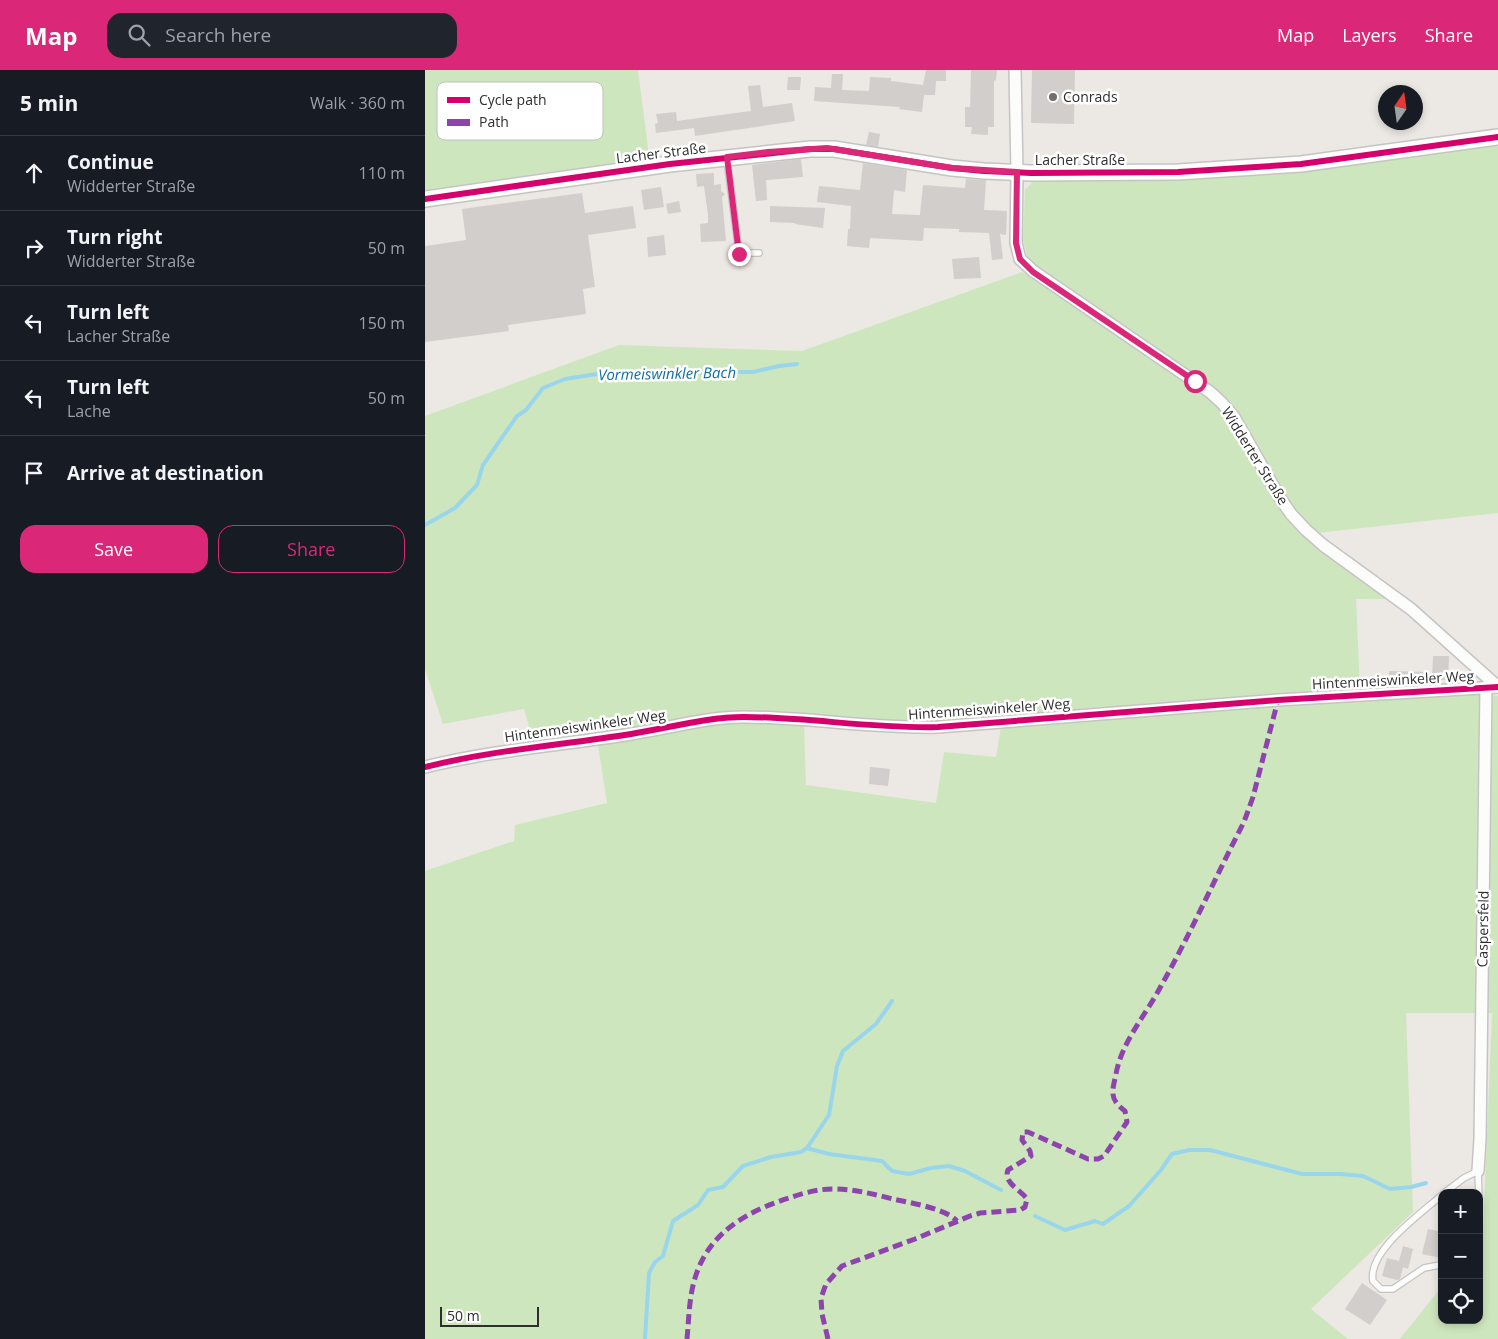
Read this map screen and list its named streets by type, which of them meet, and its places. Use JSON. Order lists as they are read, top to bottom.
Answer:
{
  "streets": {
    "street": [
      "Lacher Straße",
      "Widderter Straße",
      "Hintenmeiswinkeler Weg",
      "Caspersfeld"
    ]
  },
  "crossings": [
    ["Lacher Straße", "Widderter Straße"],
    ["Widderter Straße", "Hintenmeiswinkeler Weg"],
    ["Widderter Straße", "Caspersfeld"],
    ["Hintenmeiswinkeler Weg", "Caspersfeld"]
  ],
  "water": ["Vormeiswinkler Bach"],
  "places": ["Conrads"],
  "legend": ["Cycle path", "Path"],
  "scale_bar": "50 m",
  "north": "top",
  "page": {
    "header": "Map",
    "search": "Search here",
    "nav": ["Map", "Layers", "Share"],
    "heading": ["5 min", "Walk · 360 m"],
    "list": [
      ["Continue", "Widderter Straße", "110 m"],
      ["Turn right", "Widderter Straße", "50 m"],
      ["Turn left", "Lacher Straße", "150 m"],
      ["Turn left", "Lache", "50 m"],
      "Arrive at destination"
    ],
    "buttons": ["Save", "Share"],
    "map_buttons": ["+", "−"],
    "scale": "50 m"
  }
}
